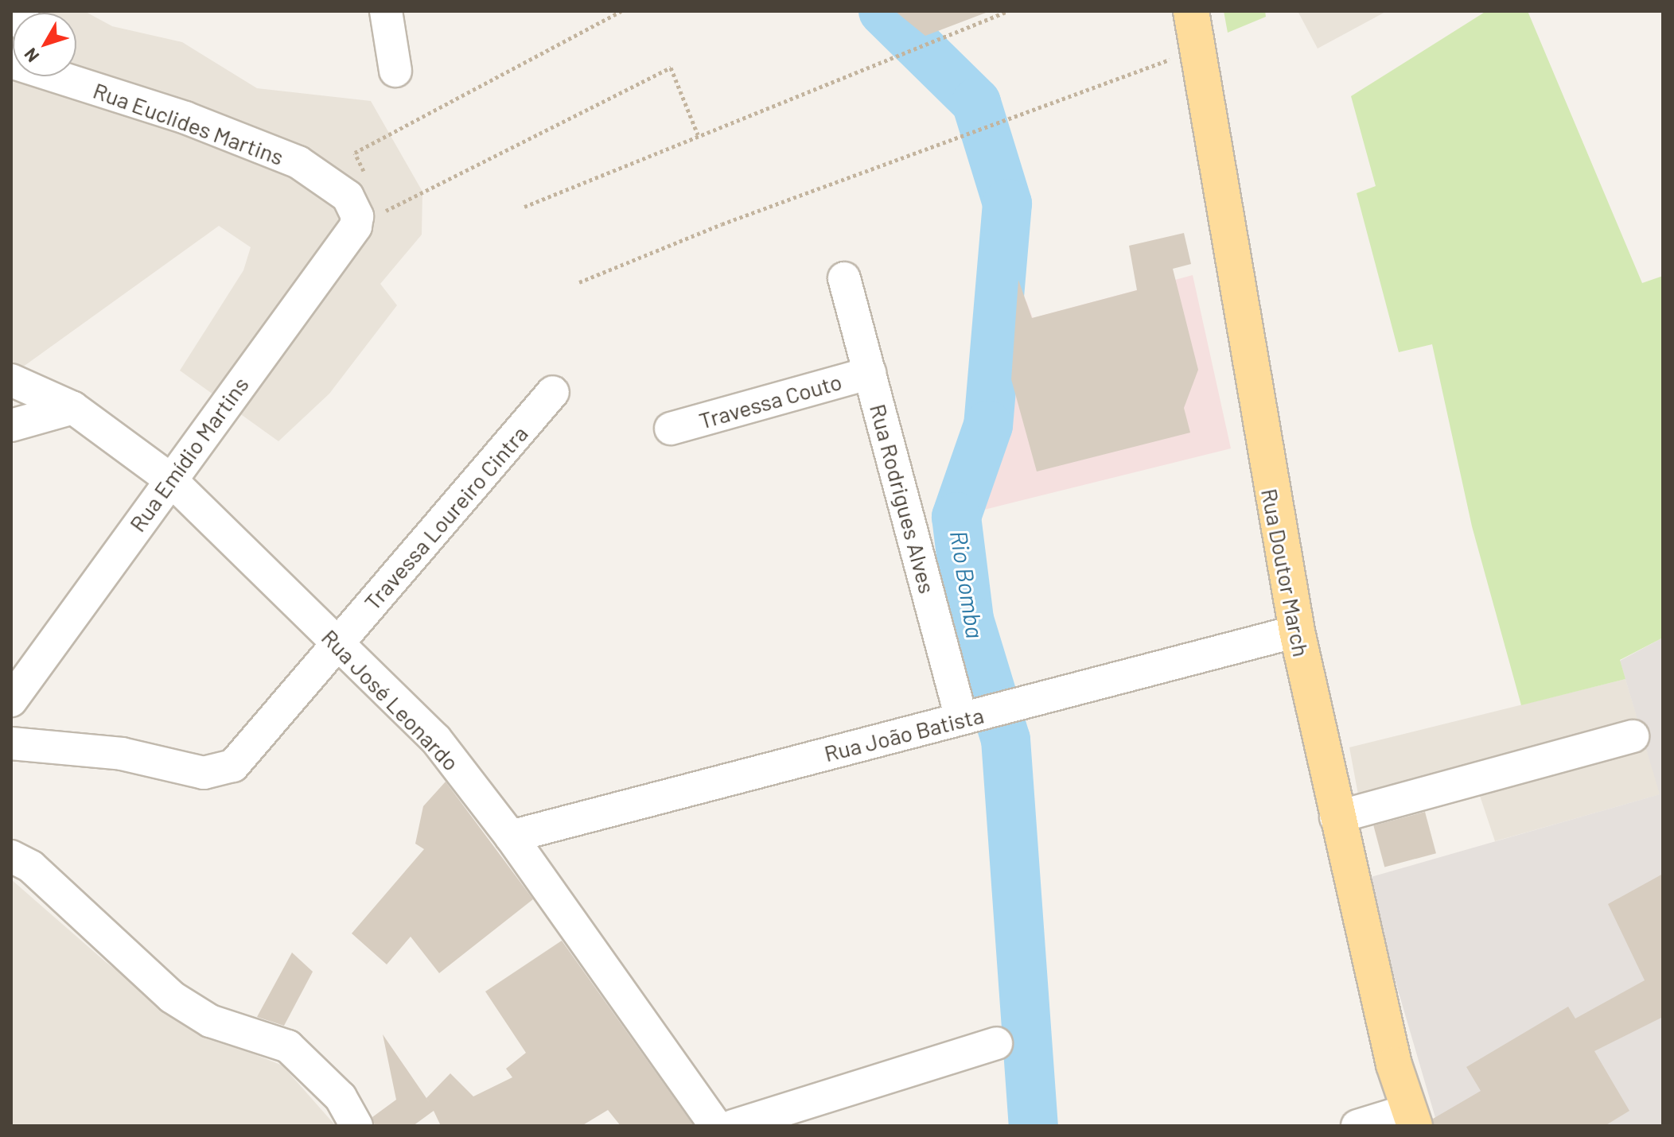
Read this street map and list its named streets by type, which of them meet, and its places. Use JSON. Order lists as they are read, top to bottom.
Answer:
{
  "streets": {
    "main road": ["Rua Doutor March"],
    "street": [
      "Rua Euclides Martins",
      "Travessa Couto",
      "Rua Emídio Martins",
      "Rua Rodrigues Alves",
      "Travessa Loureiro Cintra",
      "Rua José Leonardo",
      "Rua João Batista"
    ]
  },
  "crossings": [
    ["Rua Euclides Martins", "Rua Emídio Martins"],
    ["Travessa Couto", "Rua Rodrigues Alves"],
    ["Rua Emídio Martins", "Rua José Leonardo"],
    ["Rua Rodrigues Alves", "Rua João Batista"],
    ["Travessa Loureiro Cintra", "Rua José Leonardo"],
    ["Rua Doutor March", "Rua João Batista"],
    ["Rua José Leonardo", "Rua João Batista"]
  ],
  "water": ["Rio Bomba"],
  "north": "bottom left"
}
